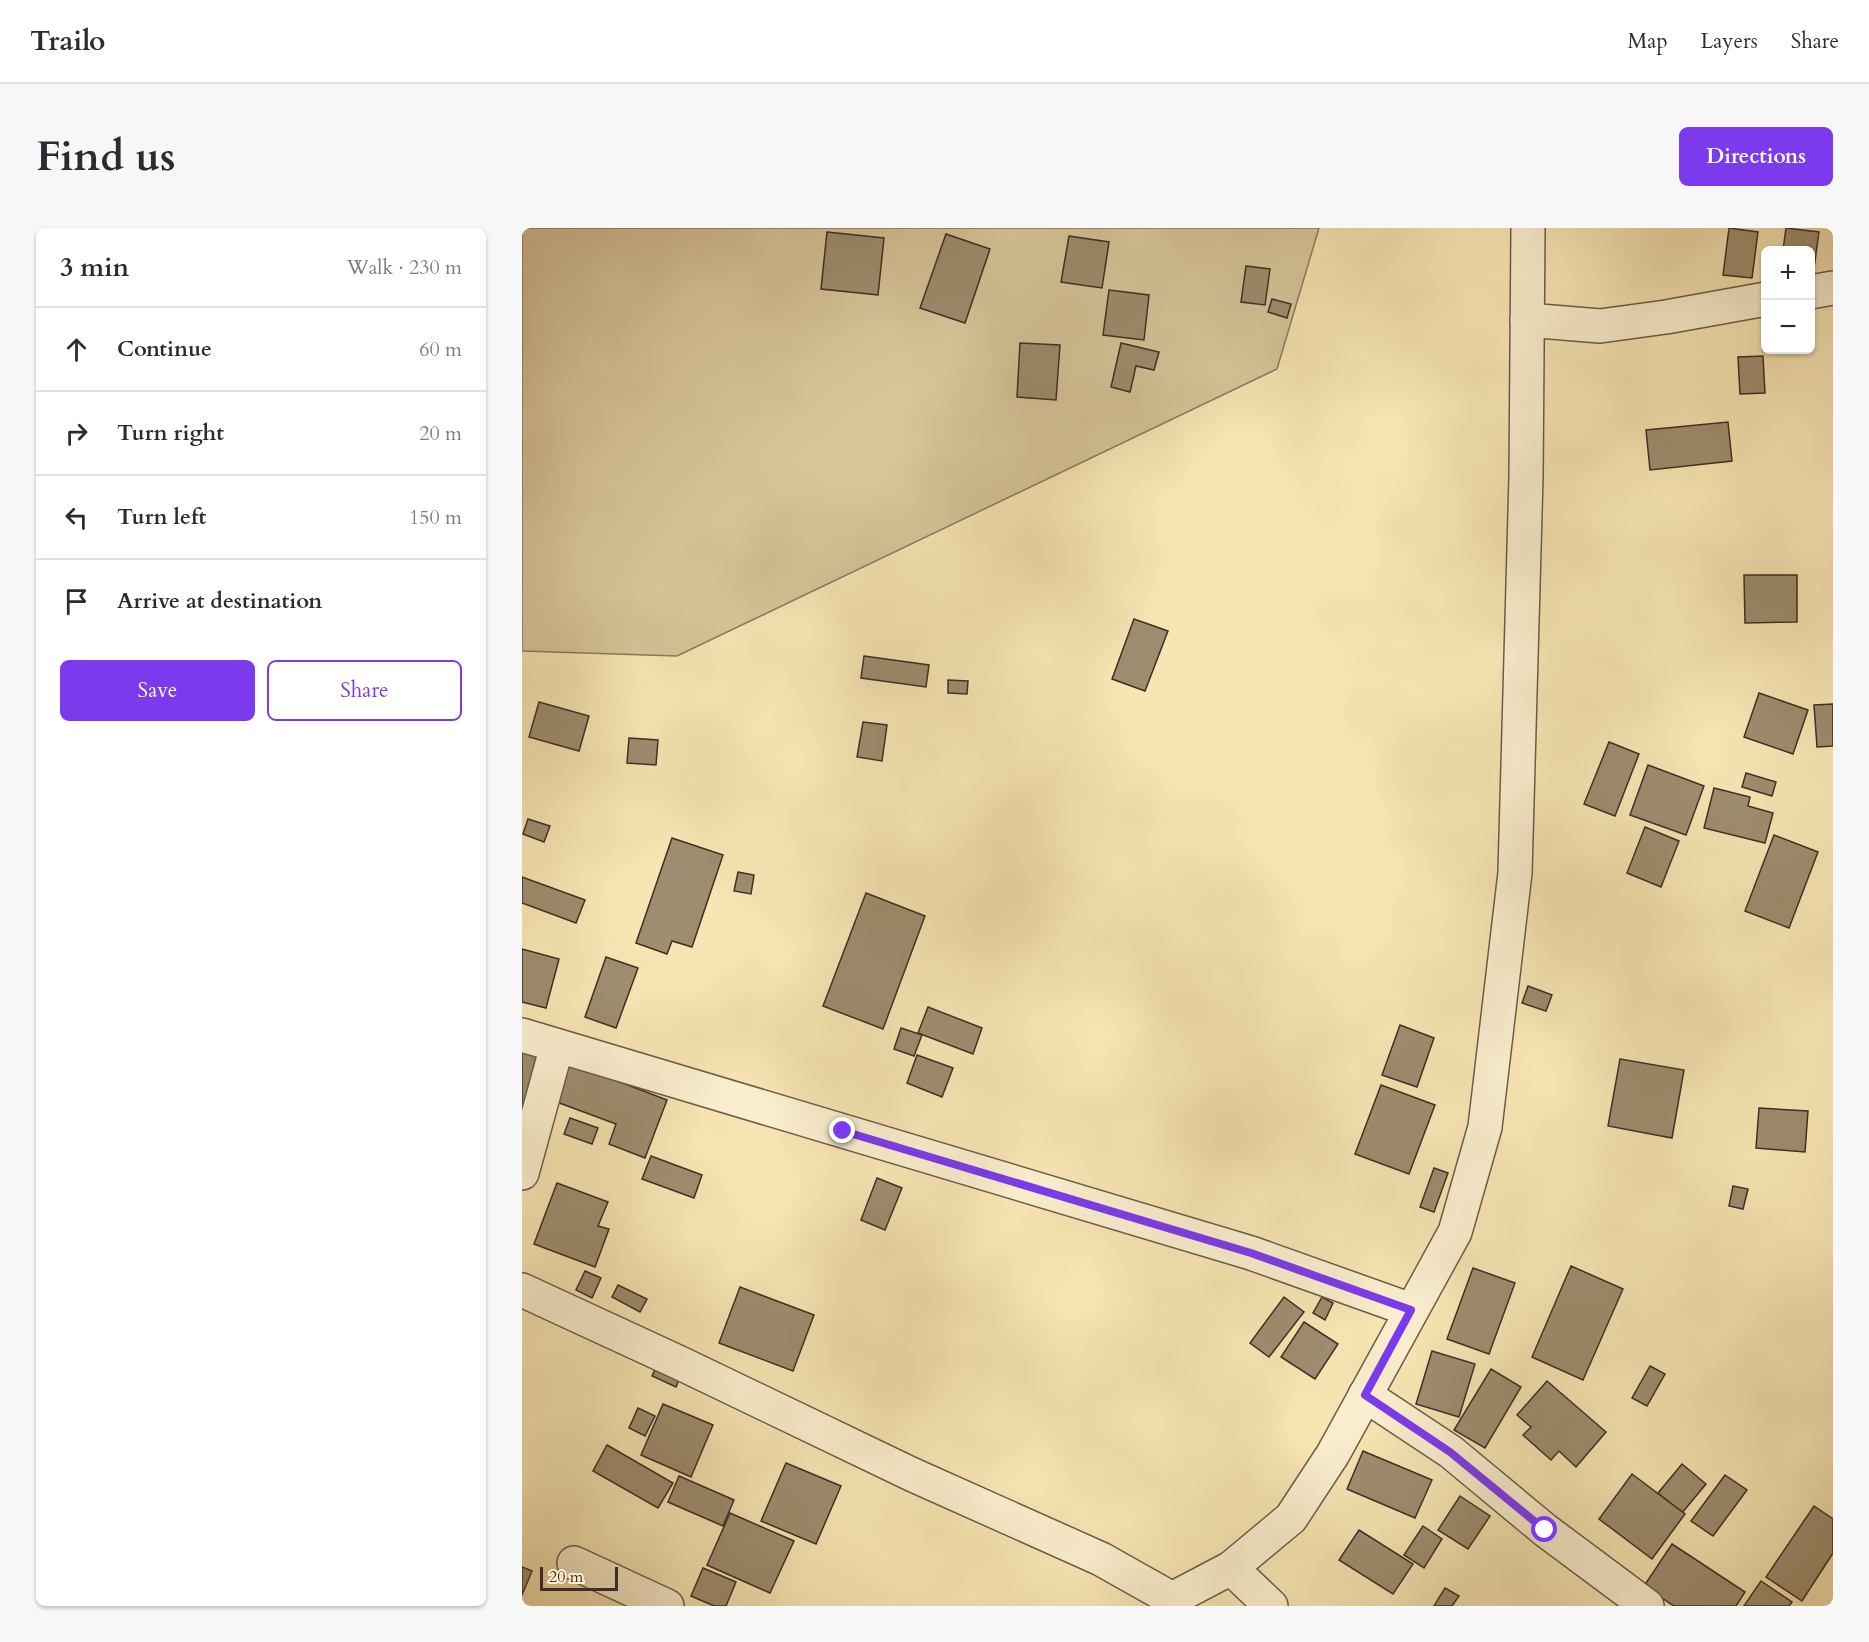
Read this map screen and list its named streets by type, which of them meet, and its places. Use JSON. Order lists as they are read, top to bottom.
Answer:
{
  "scale_bar": "20 m",
  "page": {
    "header": "Trailo",
    "nav": ["Map", "Layers", "Share"],
    "buttons": [
      "Directions",
      ["Save", "Share"]
    ],
    "title": "Find us",
    "heading": ["3 min", "Walk · 230 m"],
    "map_buttons": ["+", "−"],
    "list": [
      ["Continue", "60 m"],
      ["Turn right", "20 m"],
      ["Turn left", "150 m"],
      "Arrive at destination"
    ],
    "scale": "20 m"
  }
}
